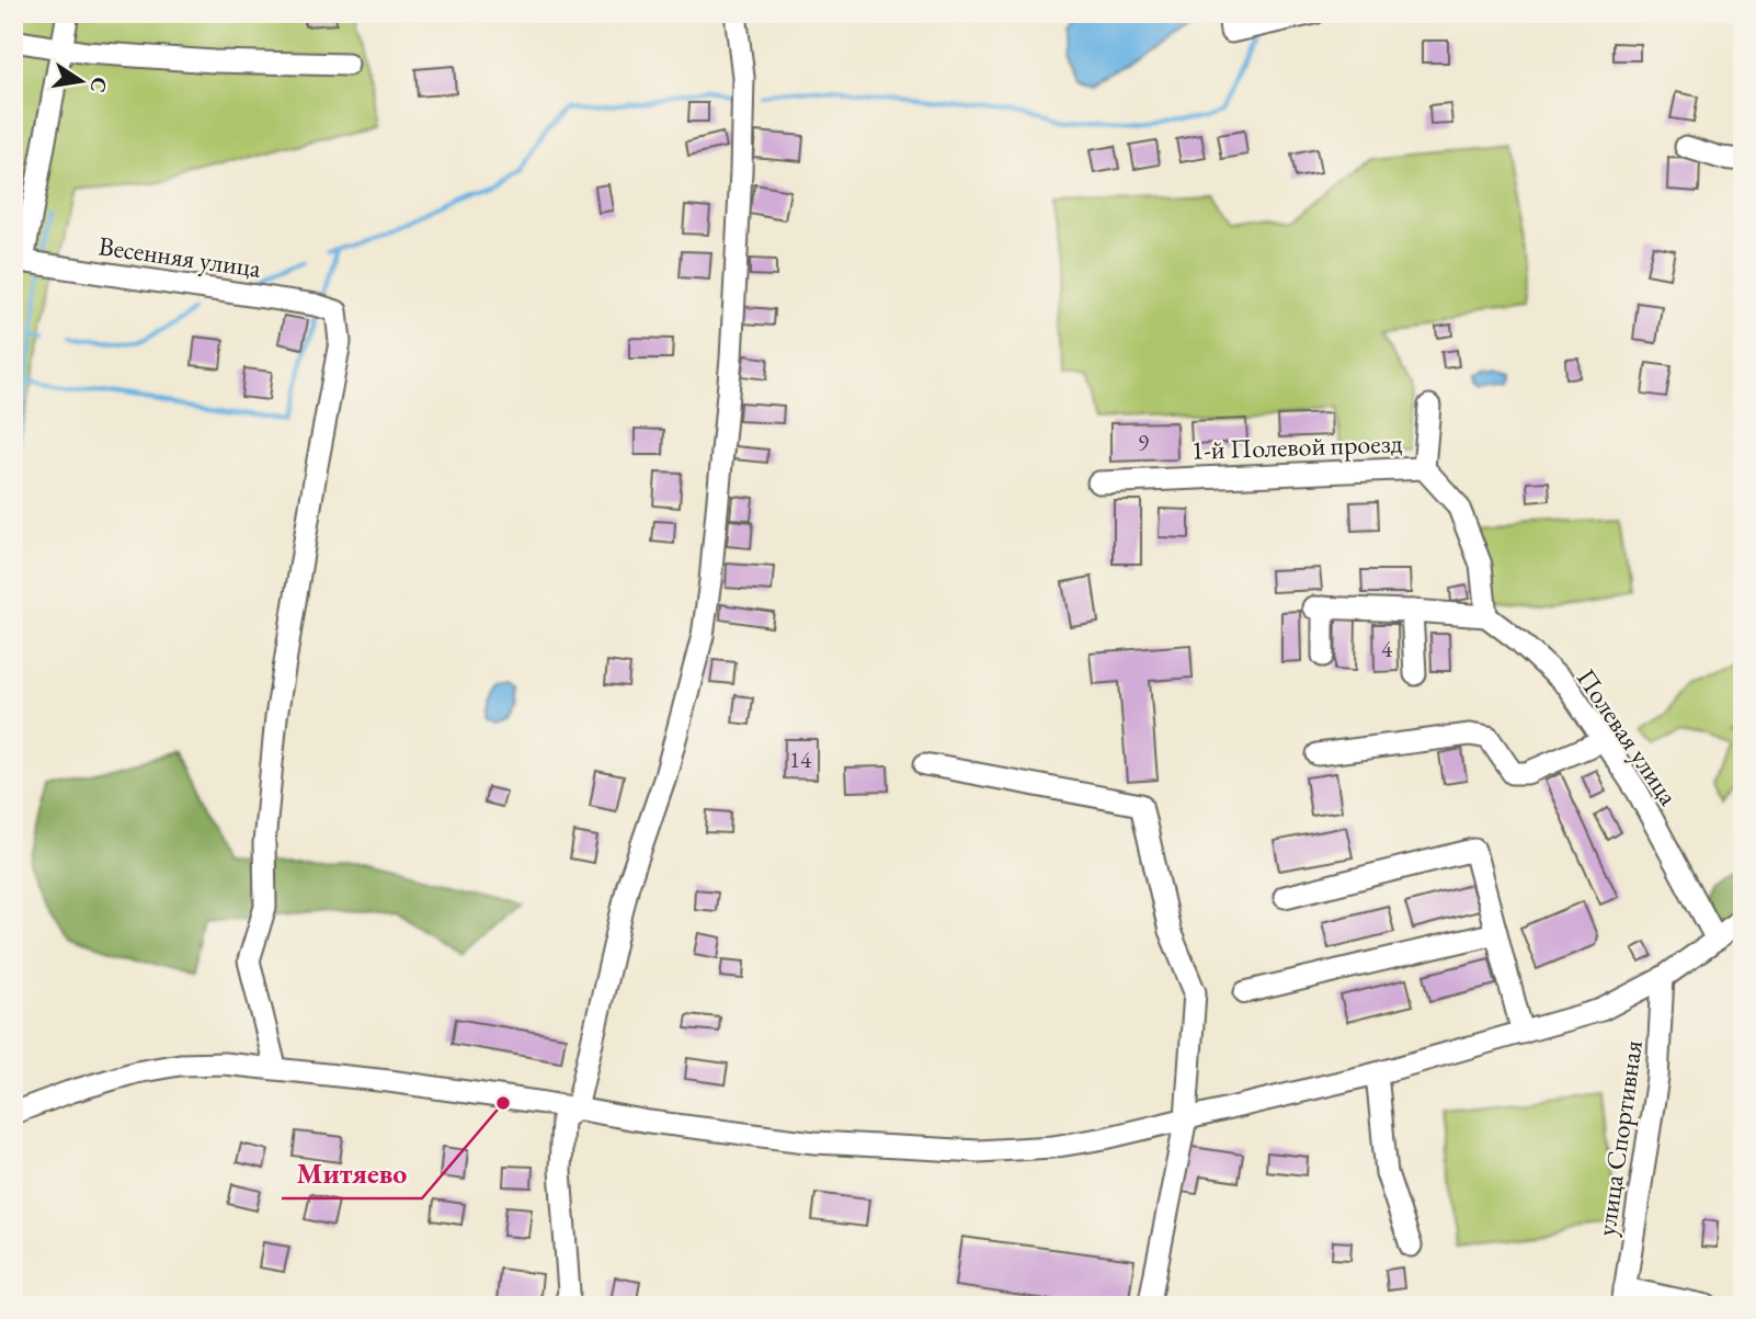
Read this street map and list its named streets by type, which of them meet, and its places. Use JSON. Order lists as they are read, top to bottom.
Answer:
{
  "streets": {
    "street": [
      "Весенняя улица",
      "1-й Полевой проезд",
      "Полевая улица",
      "улица Спортивная"
    ]
  },
  "crossings": [
    ["1-й Полевой проезд", "Полевая улица"]
  ],
  "places": ["Митяево"],
  "house_numbers": ["9", "4", "14"],
  "north": "right"
}
